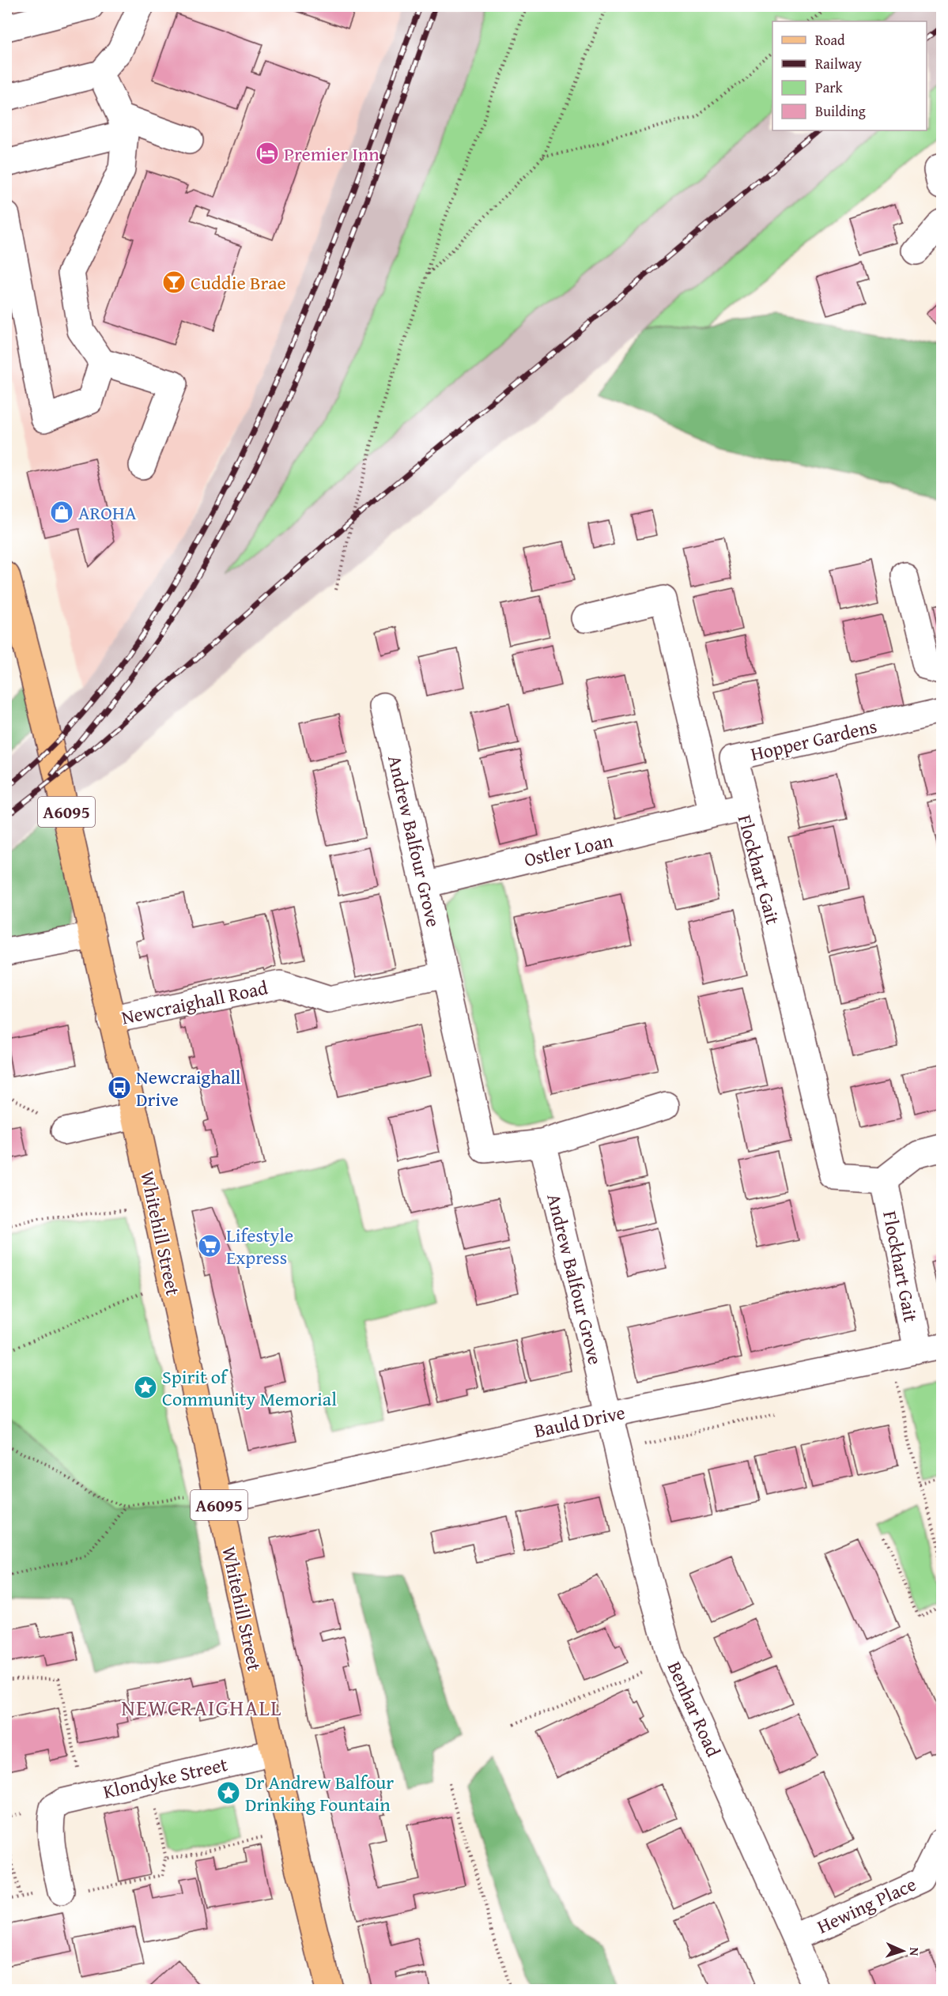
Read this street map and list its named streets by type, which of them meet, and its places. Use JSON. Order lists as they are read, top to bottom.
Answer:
{
  "streets": {
    "main road": ["A6095", "Whitehill Street"],
    "street": [
      "Hopper Gardens",
      "Andrew Balfour Grove",
      "Ostler Loan",
      "Flockhart Gait",
      "Newcraighall Road",
      "Bauld Drive",
      "Benhar Road",
      "Klondyke Street",
      "Hewing Place"
    ]
  },
  "crossings": [
    ["Hopper Gardens", "Flockhart Gait"],
    ["A6095", "Whitehill Street"],
    ["Andrew Balfour Grove", "Ostler Loan"],
    ["Andrew Balfour Grove", "Newcraighall Road"],
    ["Andrew Balfour Grove", "Bauld Drive"],
    ["Andrew Balfour Grove", "Benhar Road"],
    ["Ostler Loan", "Flockhart Gait"],
    ["Flockhart Gait", "Bauld Drive"],
    ["Newcraighall Road", "Whitehill Street"],
    ["Whitehill Street", "Bauld Drive"],
    ["Whitehill Street", "Klondyke Street"],
    ["Bauld Drive", "Benhar Road"],
    ["Benhar Road", "Hewing Place"]
  ],
  "districts": ["NEWCRAIGHALL"],
  "places": {
    "hotel": ["Premier Inn"],
    "bar": ["Cuddie Brae"],
    "shop": ["AROHA"],
    "bus stop": ["Newcraighall Drive"],
    "supermarket": ["Lifestyle Express"],
    "place": ["Spirit of Community Memorial", "Dr Andrew Balfour Drinking Fountain"]
  },
  "legend": [
    "Road",
    "Railway",
    "Park",
    "Building"
  ],
  "north": "right"
}
